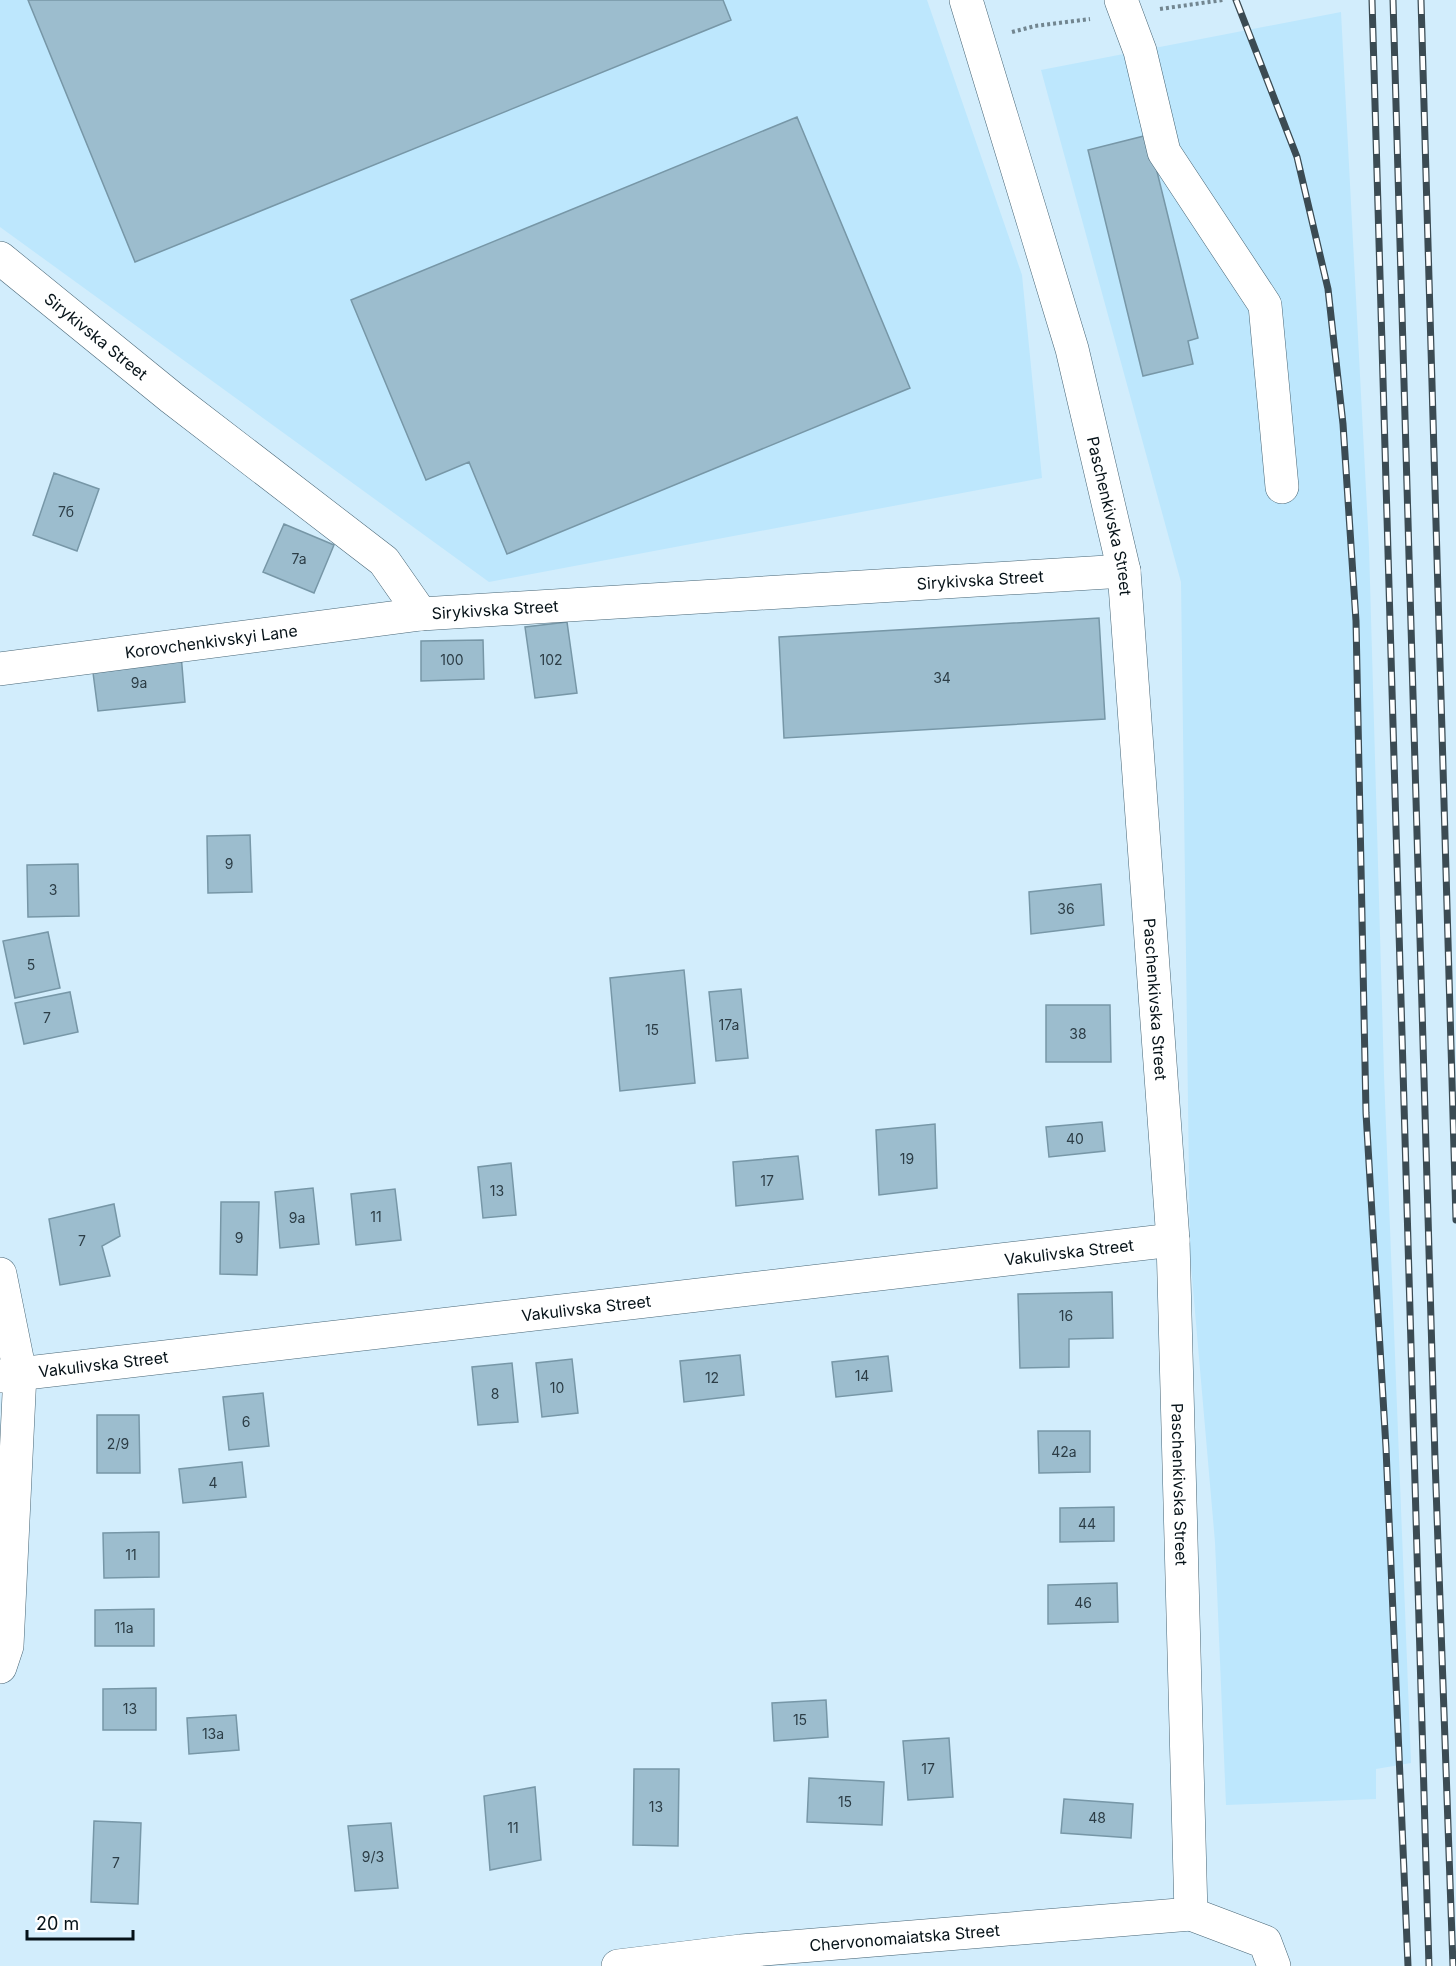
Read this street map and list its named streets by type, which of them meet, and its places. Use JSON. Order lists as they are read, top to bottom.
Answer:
{
  "streets": {
    "street": [
      "Sirykivska Street",
      "Paschenkivska Street",
      "Korovchenkivskyi Lane",
      "Vakulivska Street",
      "Chervonomaiatska Street"
    ]
  },
  "crossings": [
    ["Sirykivska Street", "Paschenkivska Street"],
    ["Sirykivska Street", "Korovchenkivskyi Lane"],
    ["Paschenkivska Street", "Vakulivska Street"],
    ["Paschenkivska Street", "Chervonomaiatska Street"]
  ],
  "house_numbers": [
    "7б",
    "7а",
    "100",
    "102",
    "34",
    "9а",
    "9",
    "3",
    "36",
    "5",
    "7",
    "17а",
    "15",
    "38",
    "40",
    "19",
    "17",
    "13",
    "11",
    "9а",
    "9",
    "7",
    "16",
    "14",
    "12",
    "10",
    "8",
    "6",
    "2/9",
    "42а",
    "4",
    "44",
    "11",
    "46",
    "11а",
    "13",
    "15",
    "13а",
    "17",
    "15",
    "13",
    "48",
    "11",
    "9/3",
    "7"
  ],
  "scale_bar": "20 m"
}
